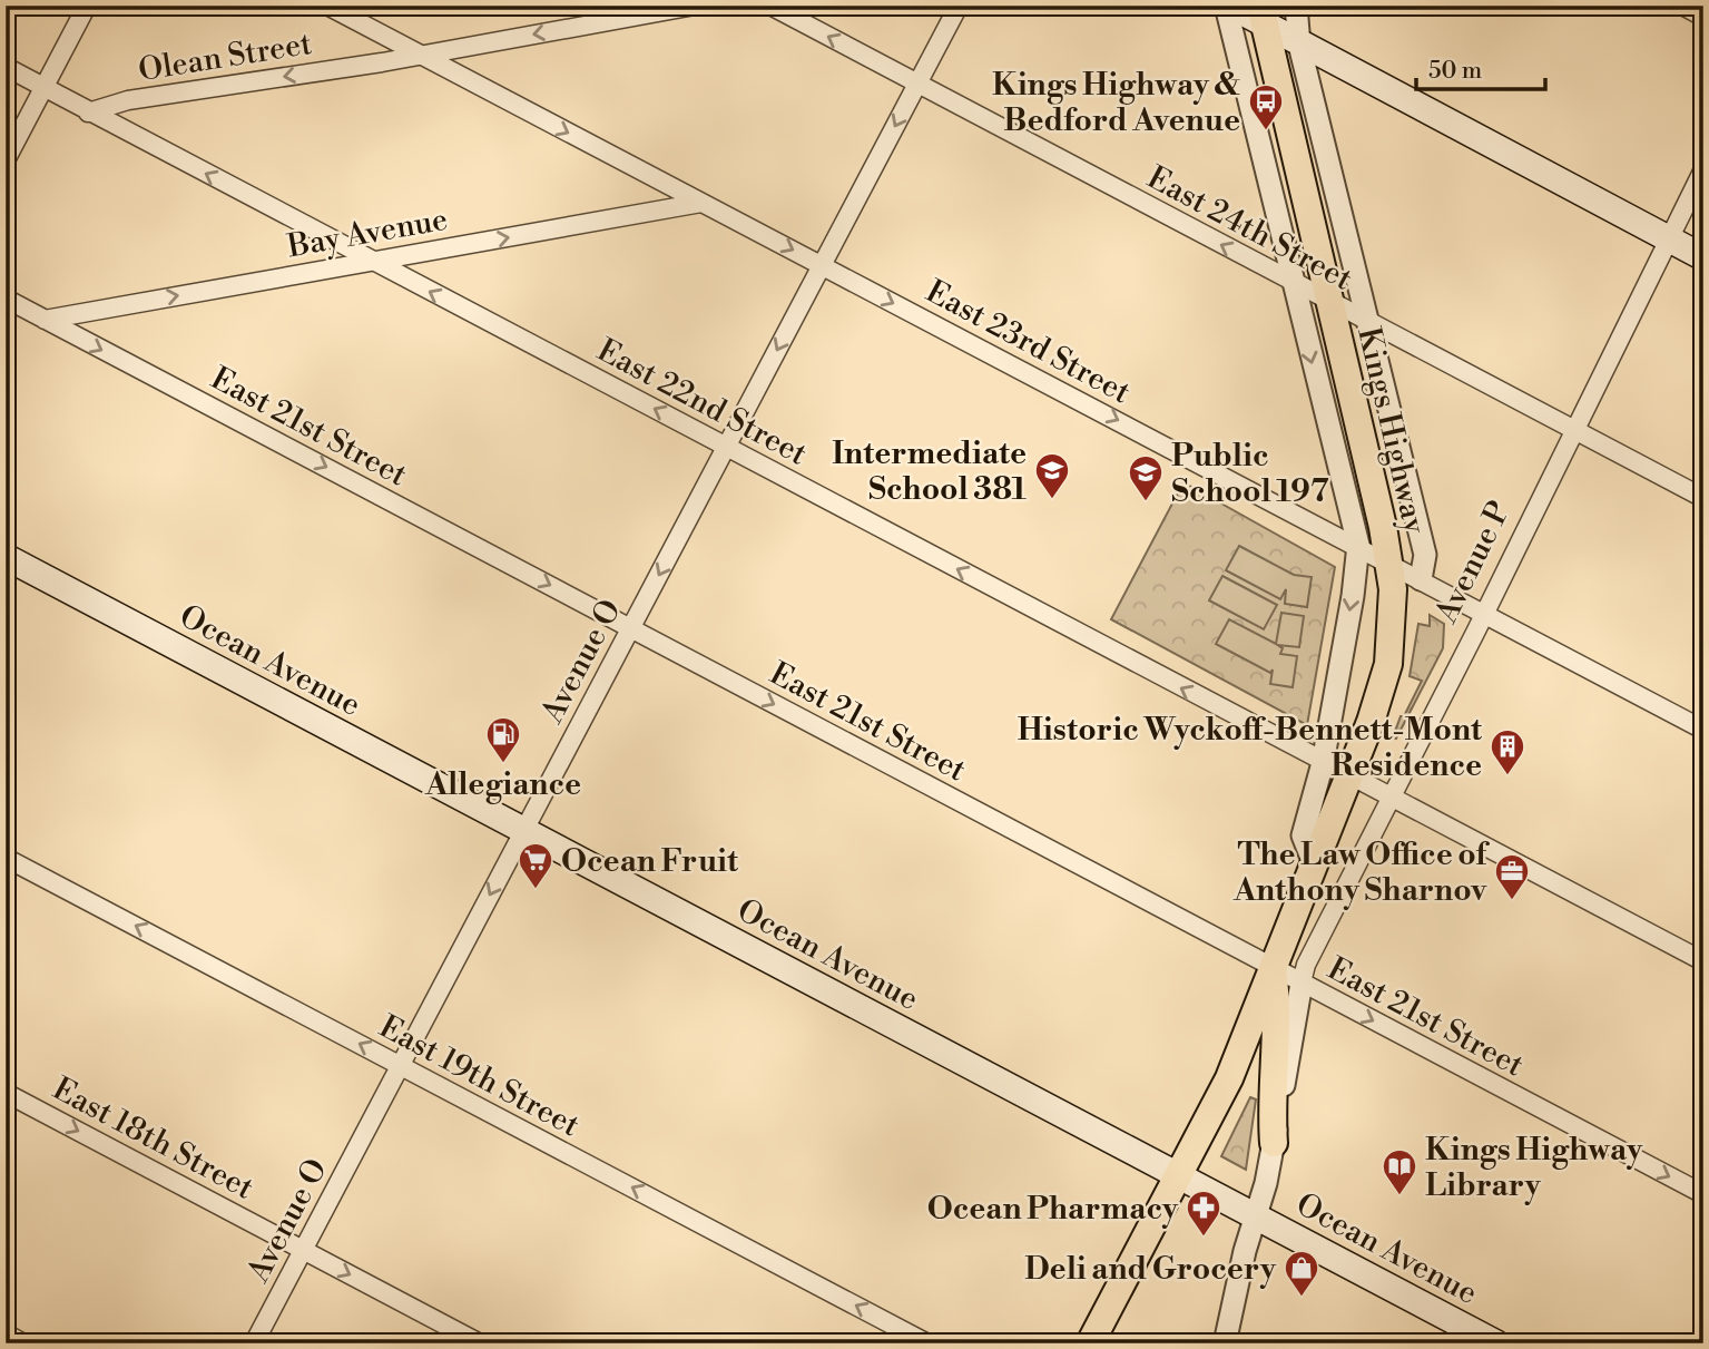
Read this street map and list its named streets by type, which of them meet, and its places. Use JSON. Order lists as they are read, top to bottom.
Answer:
{
  "streets": {
    "main road": ["Kings Highway", "Ocean Avenue"],
    "street": [
      "Olean Street",
      "East 24th Street",
      "Bay Avenue",
      "East 23rd Street",
      "East 22nd Street",
      "East 21st Street",
      "Avenue P",
      "Avenue O",
      "East 19th Street",
      "East 18th Street"
    ]
  },
  "crossings": [
    ["Olean Street", "East 23rd Street"],
    ["Olean Street", "East 22nd Street"],
    ["East 24th Street", "Kings Highway"],
    ["East 24th Street", "Avenue P"],
    ["East 24th Street", "Avenue O"],
    ["Bay Avenue", "East 23rd Street"],
    ["Bay Avenue", "East 22nd Street"],
    ["Bay Avenue", "East 21st Street"],
    ["East 23rd Street", "Kings Highway"],
    ["East 23rd Street", "Avenue P"],
    ["East 23rd Street", "Avenue O"],
    ["East 22nd Street", "Kings Highway"],
    ["East 22nd Street", "Avenue P"],
    ["East 22nd Street", "Avenue O"],
    ["East 21st Street", "Kings Highway"],
    ["East 21st Street", "Avenue P"],
    ["East 21st Street", "Avenue O"],
    ["Ocean Avenue", "Avenue O"],
    ["Avenue O", "East 19th Street"],
    ["Avenue O", "East 18th Street"]
  ],
  "one_way": [
    "Olean Street",
    "East 24th Street",
    "Bay Avenue",
    "East 23rd Street",
    "East 22nd Street",
    "East 21st Street",
    "Avenue O",
    "East 19th Street",
    "East 18th Street"
  ],
  "places": {
    "bus stop": ["Kings Highway & Bedford Avenue"],
    "school or university": ["Intermediate School 381", "Public School 197"],
    "fuel station": ["Allegiance"],
    "building": ["Historic Wyckoff-Bennett-Mont Residence"],
    "supermarket": ["Ocean Fruit"],
    "office": ["The Law Office of Anthony Sharnov"],
    "library": ["Kings Highway Library"],
    "pharmacy": ["Ocean Pharmacy"],
    "shop": ["Deli and Grocery"]
  },
  "scale_bar": "50 m"
}
